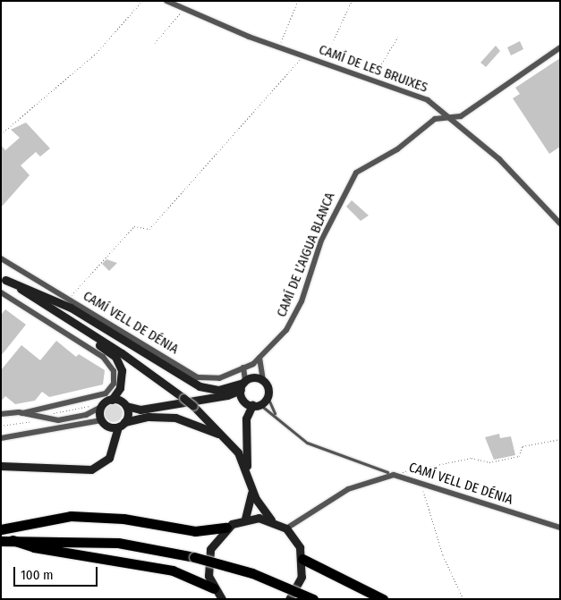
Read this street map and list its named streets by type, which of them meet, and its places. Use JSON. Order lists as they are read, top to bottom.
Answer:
{
  "streets": {
    "street": ["CAMÍ DE LES BRUIXES", "CAMÍ DE L’AIGUA BLANCA", "CAMÍ VELL DE DÉNIA"]
  },
  "crossings": [
    ["CAMÍ DE LES BRUIXES", "CAMÍ DE L’AIGUA BLANCA"],
    ["CAMÍ DE L’AIGUA BLANCA", "CAMÍ VELL DE DÉNIA"]
  ],
  "scale_bar": "100 m"
}
